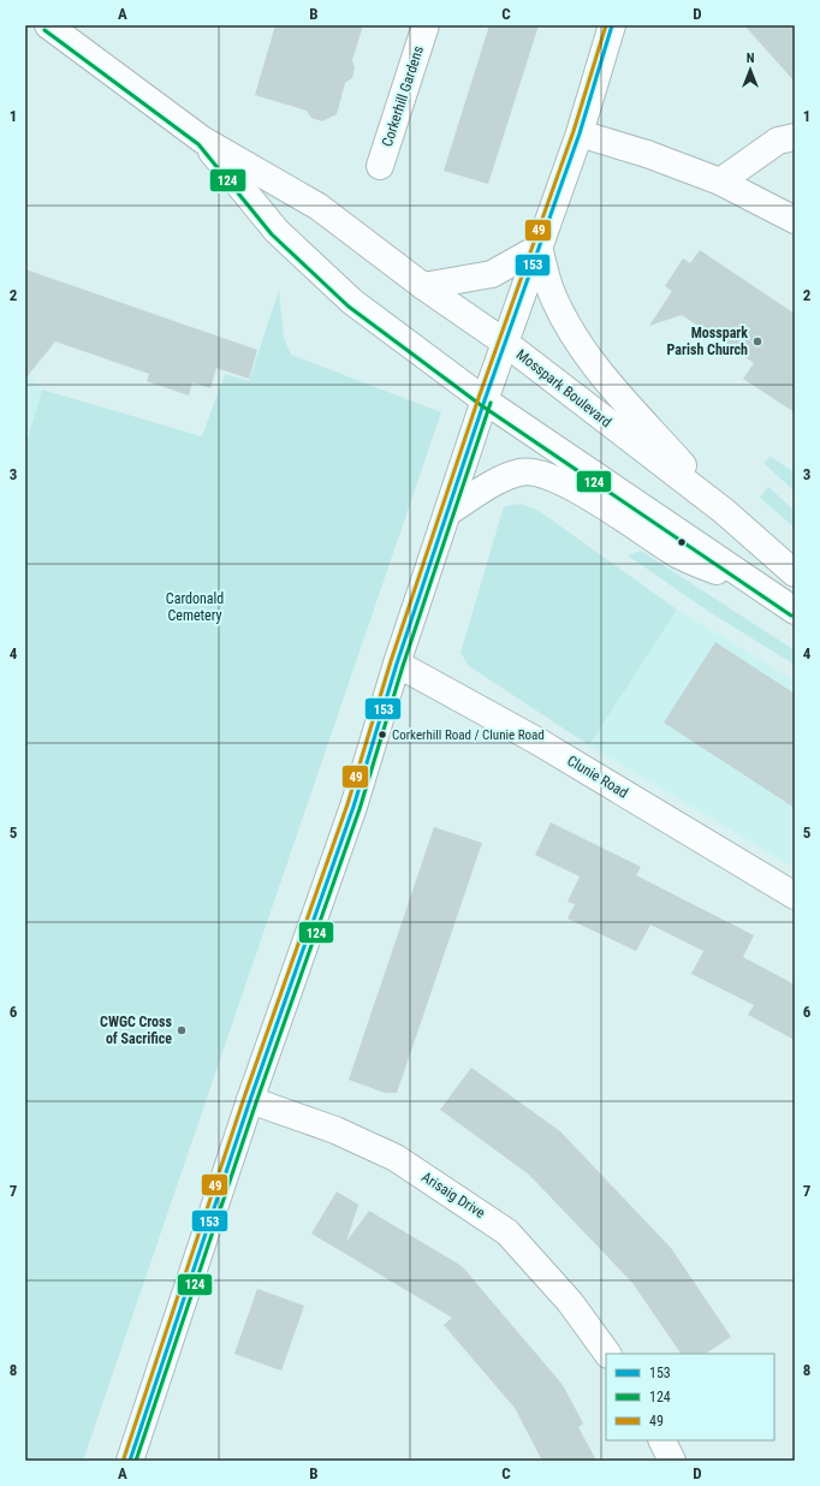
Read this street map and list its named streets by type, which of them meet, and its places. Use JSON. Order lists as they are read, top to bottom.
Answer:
{
  "streets": {
    "street": [
      "Corkerhill Gardens",
      "Mosspark Boulevard",
      "Clunie Road",
      "Arisaig Drive"
    ]
  },
  "parks": ["Cardonald Cemetery"],
  "places": ["Mosspark Parish Church", "Corkerhill Road / Clunie Road", "CWGC Cross of Sacrifice"],
  "lines": ["transit line 153", "transit line 49", "transit line 124"],
  "legend": ["153", "124", "49"],
  "north": "top",
  "grid": {
    "columns": [
      "A",
      "B",
      "C",
      "D"
    ],
    "rows": [
      "1",
      "2",
      "3",
      "4",
      "5",
      "6",
      "7",
      "8"
    ]
  }
}
